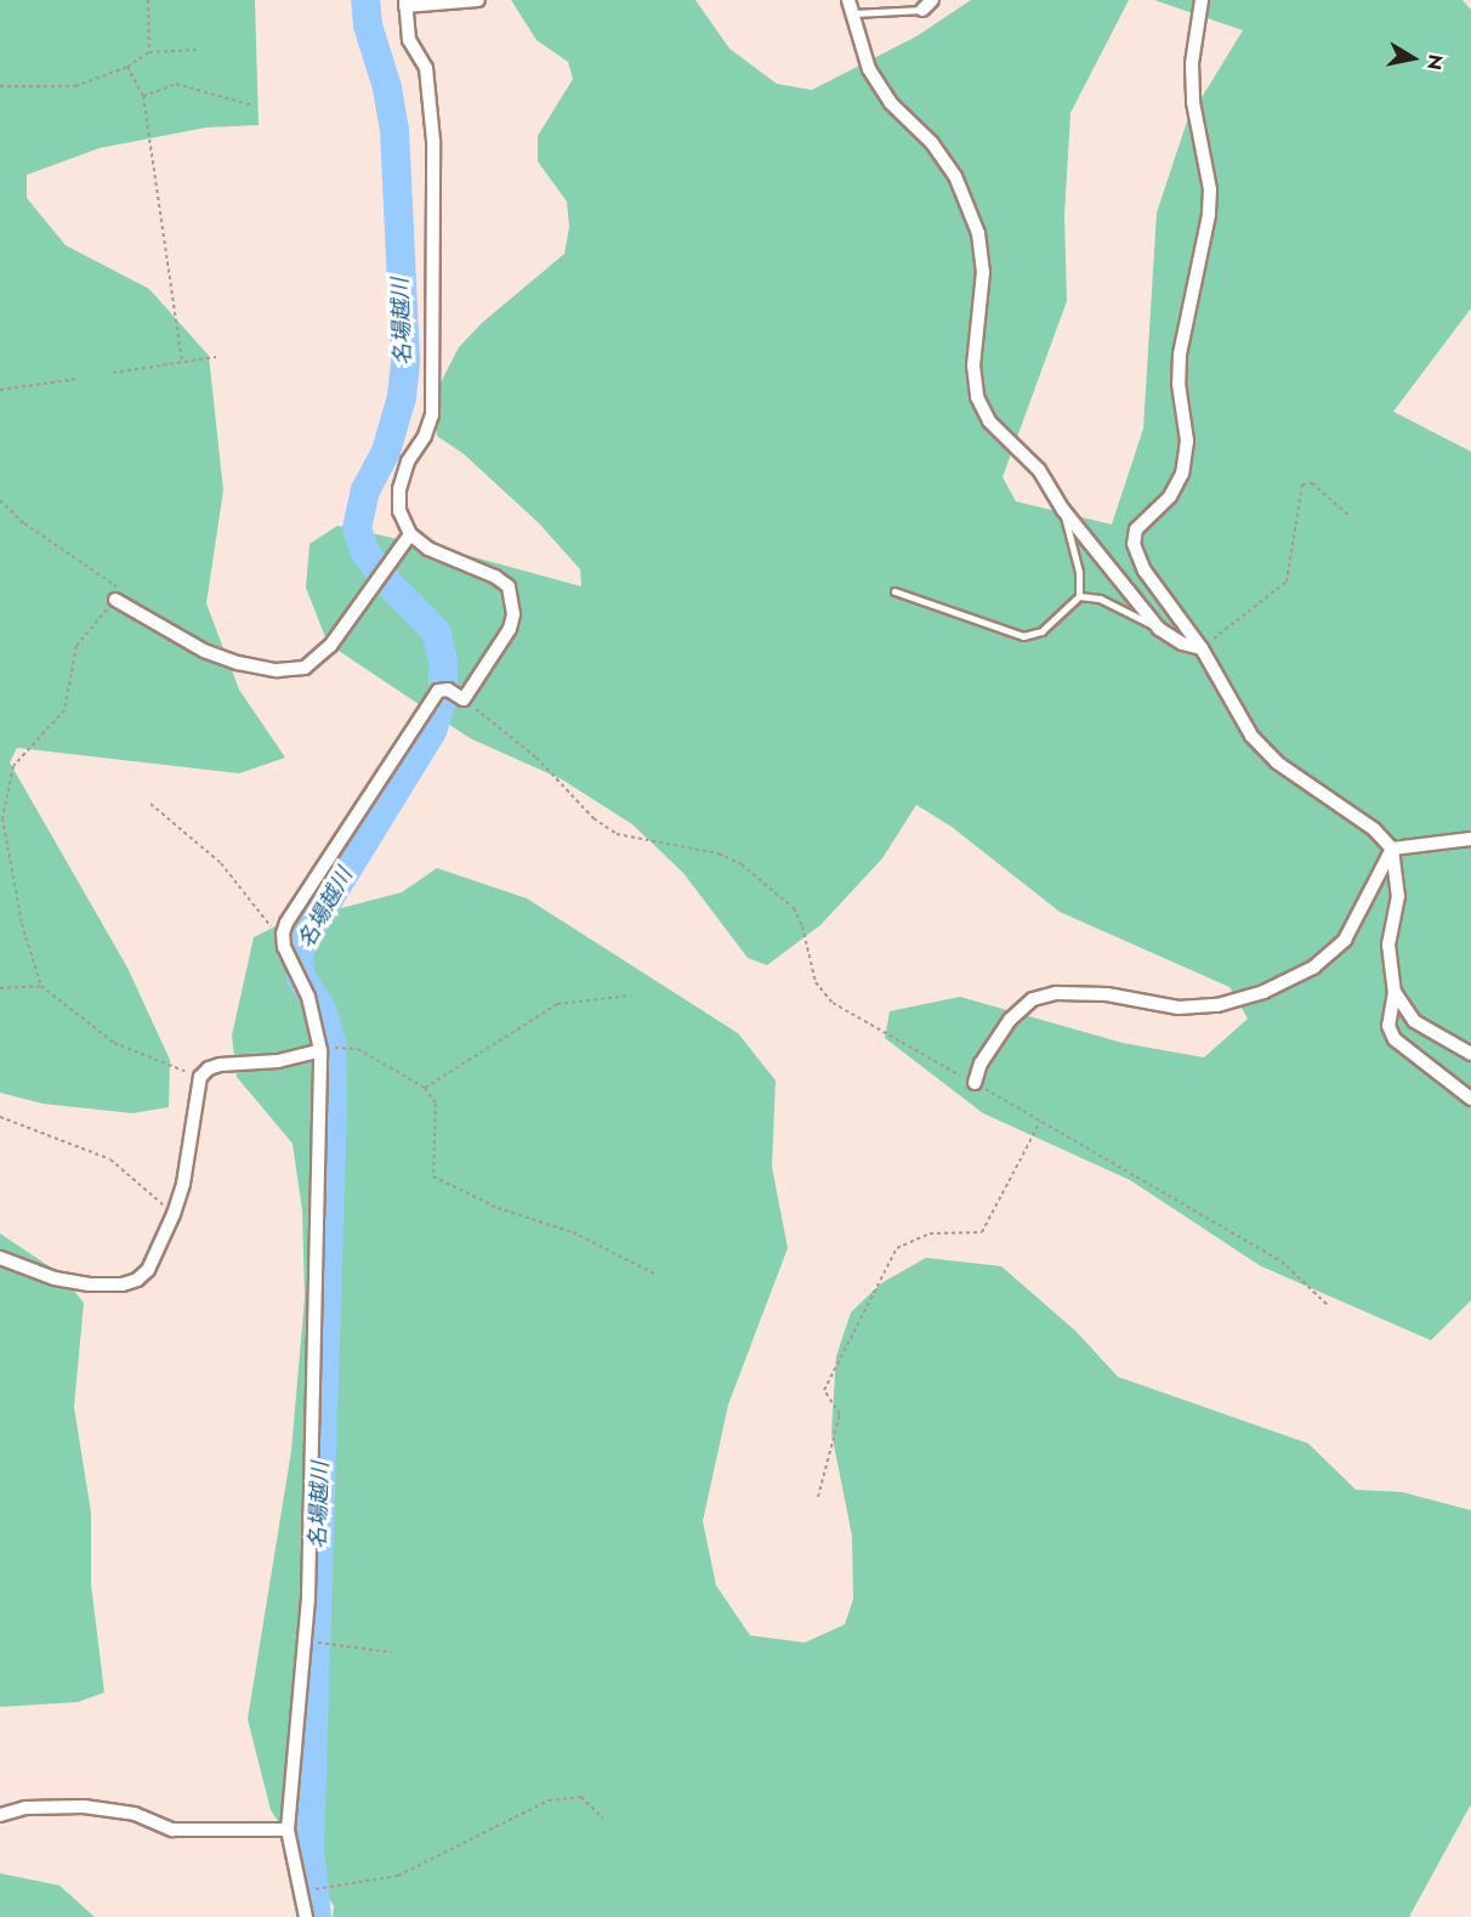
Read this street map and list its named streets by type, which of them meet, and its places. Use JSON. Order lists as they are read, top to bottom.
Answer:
{
  "water": ["名場越川"],
  "north": "right"
}
